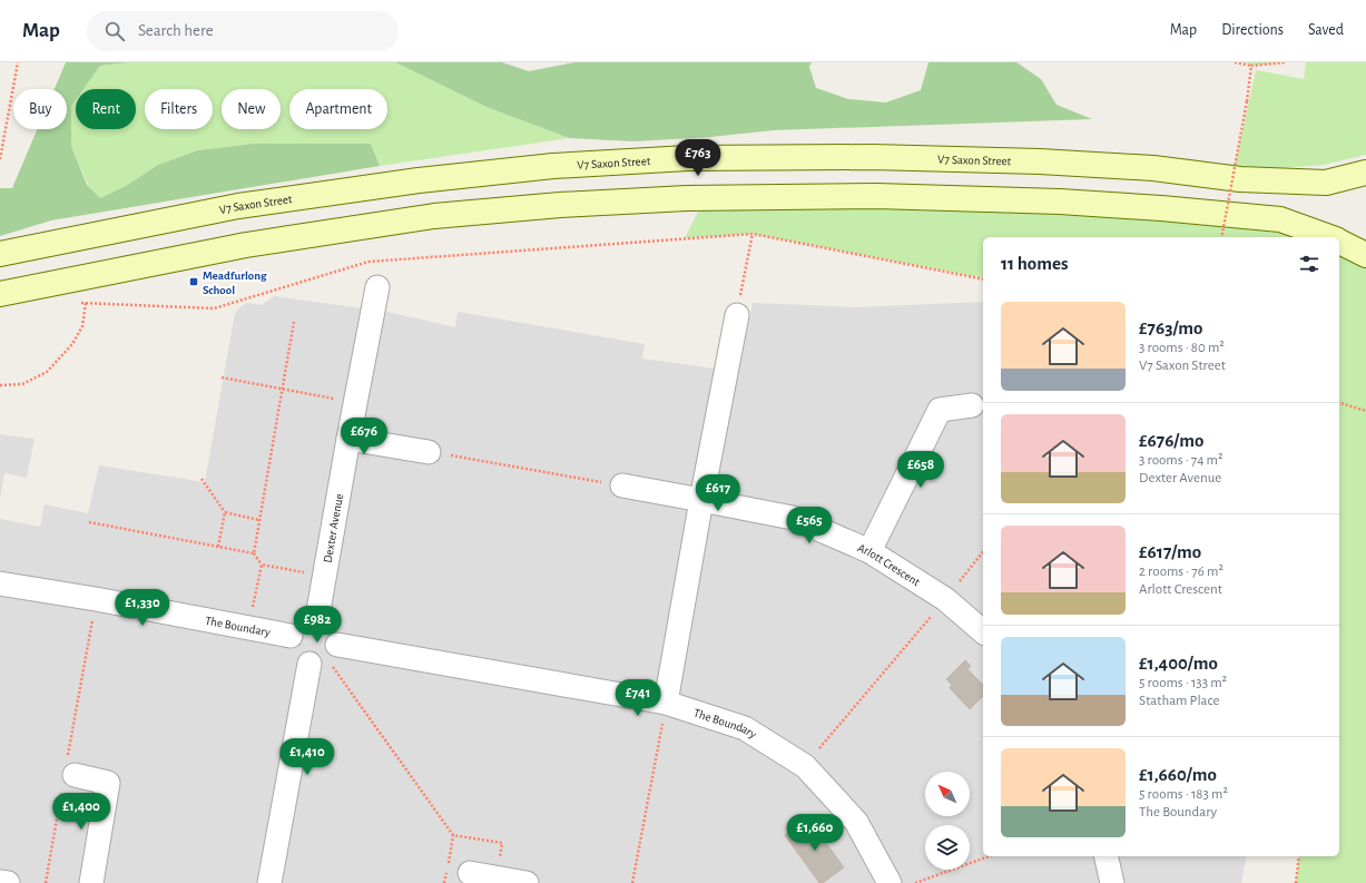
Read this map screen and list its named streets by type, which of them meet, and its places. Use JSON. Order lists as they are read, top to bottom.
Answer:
{
  "streets": {
    "street": [
      "V7 Saxon Street",
      "Dexter Avenue",
      "Arlott Crescent",
      "The Boundary"
    ]
  },
  "crossings": [
    ["Dexter Avenue", "The Boundary"]
  ],
  "places": {
    "transit": ["Meadfurlong School"]
  },
  "north": "top left",
  "page": {
    "header": "Map",
    "search": "Search here",
    "nav": ["Map", "Directions", "Saved"],
    "chip": [
      "Buy",
      "Rent",
      "Filters",
      "New",
      "Apartment"
    ],
    "price": [
      "£763",
      "£676",
      "£658",
      "£617",
      "£565",
      "£1,330",
      "£982",
      "£741",
      "£1,410",
      "£1,400",
      "£1,660"
    ],
    "heading": "11 homes",
    "list": [
      {
        "name": "£763/mo",
        "note": "3 rooms · 80 m² · V7 Saxon Street"
      },
      {
        "name": "£676/mo",
        "note": "3 rooms · 74 m² · Dexter Avenue"
      },
      {
        "name": "£617/mo",
        "note": "2 rooms · 76 m² · Arlott Crescent"
      },
      {
        "name": "£1,400/mo",
        "note": "5 rooms · 133 m² · Statham Place"
      },
      {
        "name": "£1,660/mo",
        "note": "5 rooms · 183 m² · The Boundary"
      }
    ]
  }
}
